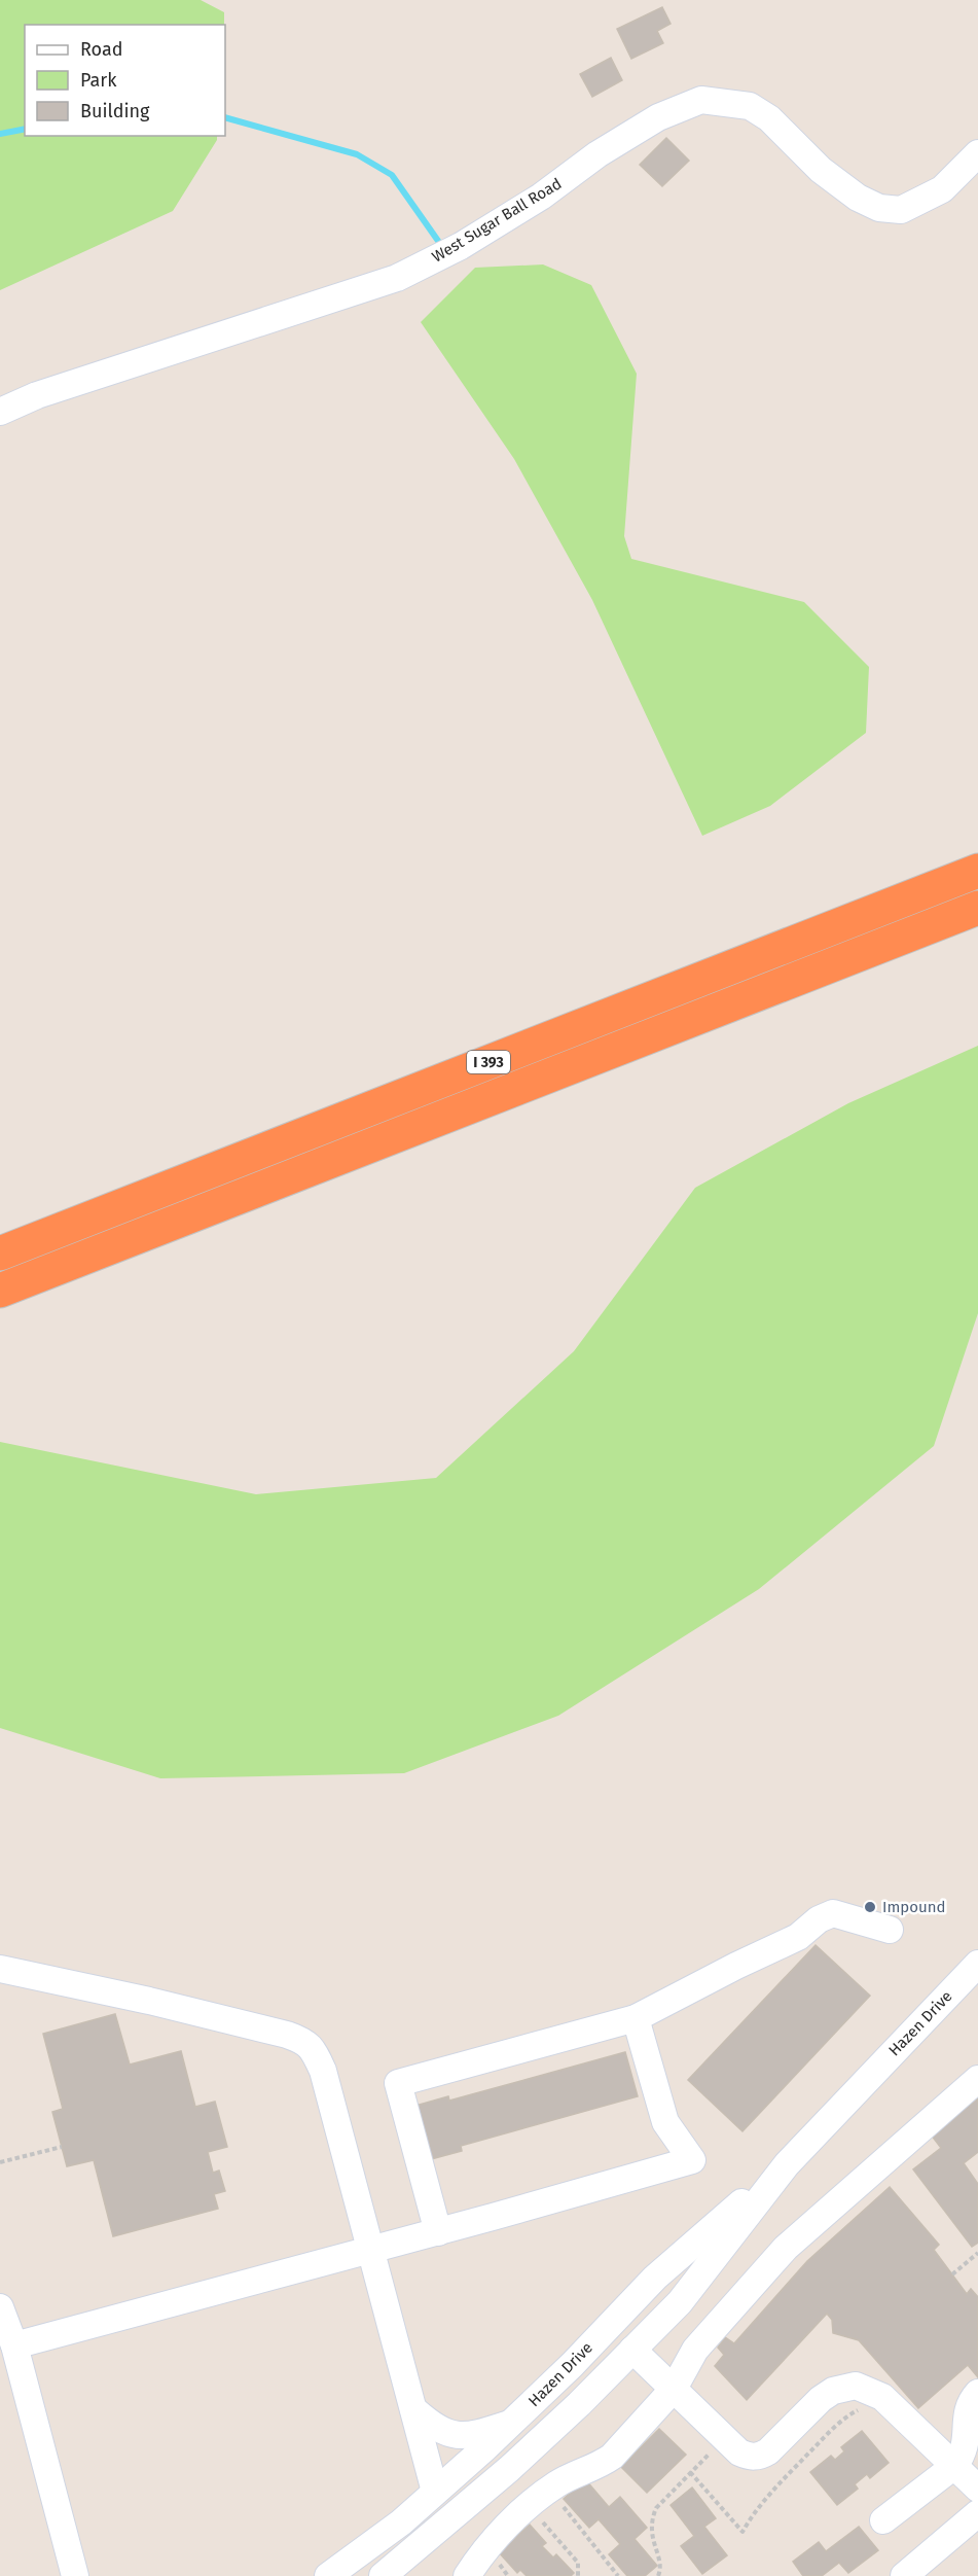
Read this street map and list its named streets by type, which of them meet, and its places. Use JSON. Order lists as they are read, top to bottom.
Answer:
{
  "streets": {
    "highway": ["I 393"],
    "street": ["West Sugar Ball Road", "Hazen Drive"]
  },
  "places": ["Impound"],
  "legend": ["Road", "Park", "Building"]
}
